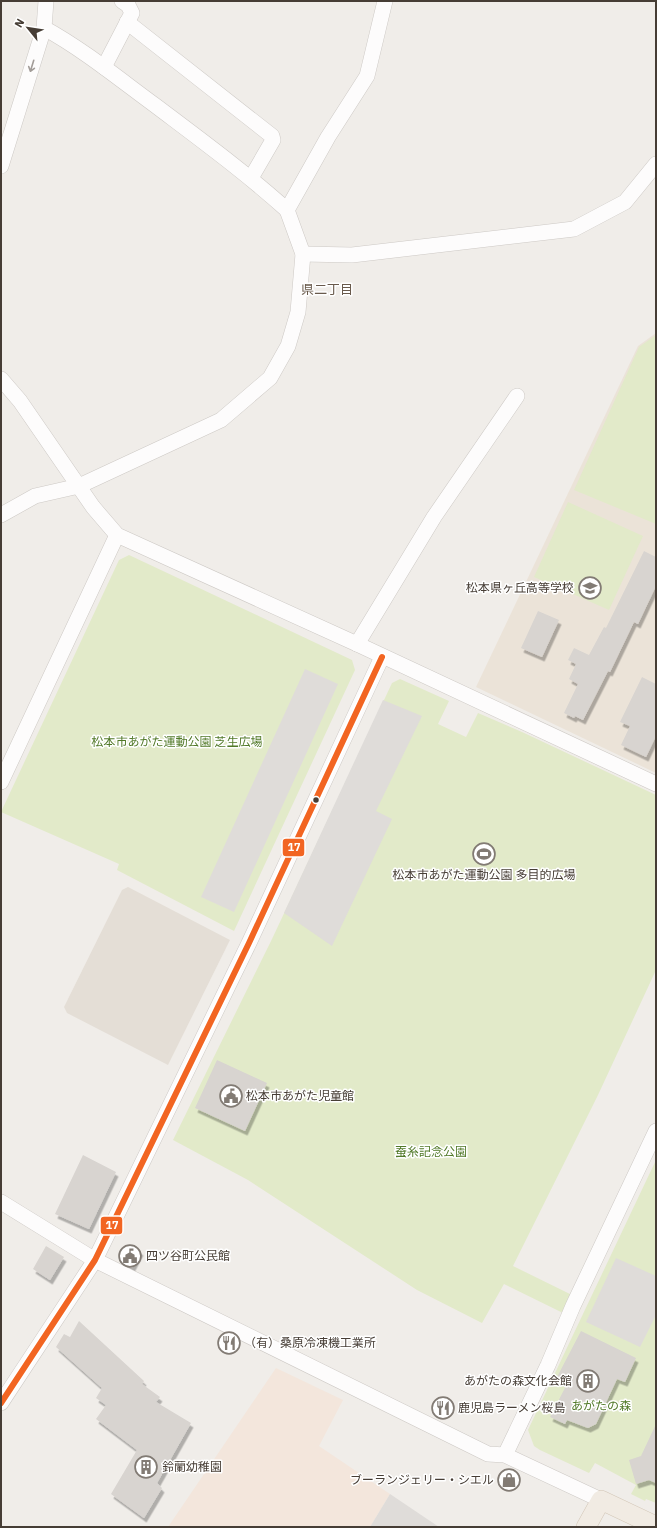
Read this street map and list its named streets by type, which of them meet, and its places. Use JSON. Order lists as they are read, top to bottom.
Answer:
{
  "districts": ["県二丁目"],
  "parks": ["松本市あがた運動公園 芝生広場", "蚕糸記念公園", "あがたの森"],
  "places": {
    "school or university": ["松本県ヶ丘高等学校"],
    "sports": ["松本市あがた運動公園 多目的広場"],
    "public building": ["松本市あがた児童館", "四ツ谷町公民館"],
    "restaurant": ["（有）桑原冷凍機工業所", "鹿児島ラーメン桜島"],
    "building": ["あがたの森文化会館", "鈴蘭幼稚園"],
    "shop": ["ブーランジェリー・シエル"]
  },
  "lines": ["transit line 17"],
  "north": "top left"
}
